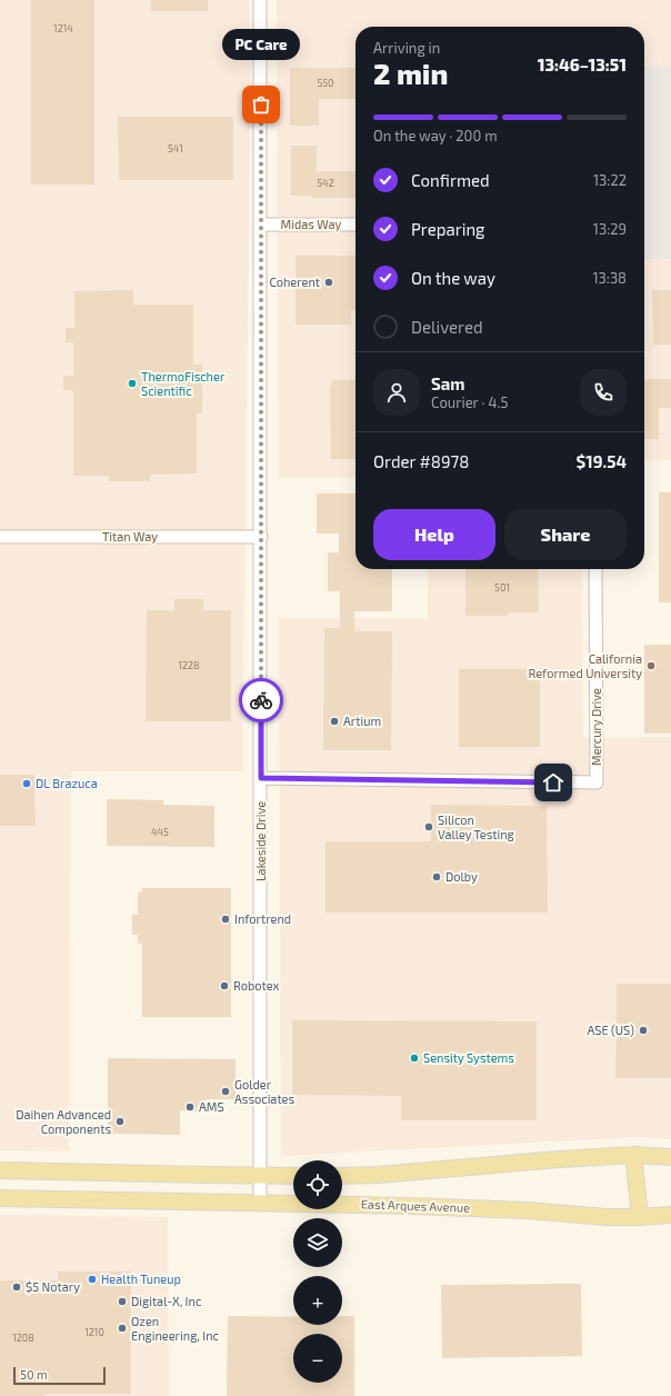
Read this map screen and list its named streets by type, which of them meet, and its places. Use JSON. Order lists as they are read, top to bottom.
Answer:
{
  "streets": {
    "main road": ["East Arques Avenue"],
    "street": [
      "Midas Way",
      "Titan Way",
      "Mercury Drive",
      "Lakeside Drive"
    ]
  },
  "crossings": [
    ["Midas Way", "Lakeside Drive"],
    ["Titan Way", "Lakeside Drive"],
    ["Mercury Drive", "Lakeside Drive"],
    ["Lakeside Drive", "East Arques Avenue"]
  ],
  "places": [
    "PC Care",
    "Coherent",
    "ThermoFischer Scientific",
    "California Reformed University",
    "Artium",
    "DL Brazuca",
    "Silicon Valley Testing",
    "Dolby",
    "Infortrend",
    "Robotex",
    "ASE (US)",
    "Sensity Systems",
    "Golder Associates",
    "AMS",
    "Daihen Advanced Components",
    "Health Tuneup",
    "$5 Notary",
    "Digital-X, Inc",
    "Ozen Engineering, Inc"
  ],
  "house_numbers": [
    "1214",
    "550",
    "541",
    "542",
    "501",
    "1228",
    "445",
    "1210",
    "1208"
  ],
  "scale_bar": "50 m",
  "page": {
    "heading": ["2 min", "Arriving in", "13:46–13:51"],
    "panel": [
      "Sam",
      "Courier · 4.5",
      "Order #8978",
      "$19.54"
    ],
    "bubble": "PC Care",
    "bar": "On the way · 200 m",
    "list": [
      ["Confirmed", "13:22"],
      ["Preparing", "13:29"],
      ["On the way", "13:38"],
      "Delivered"
    ],
    "buttons": ["Help", "Share"],
    "map_buttons": ["+", "−"],
    "scale": "50 m"
  }
}
